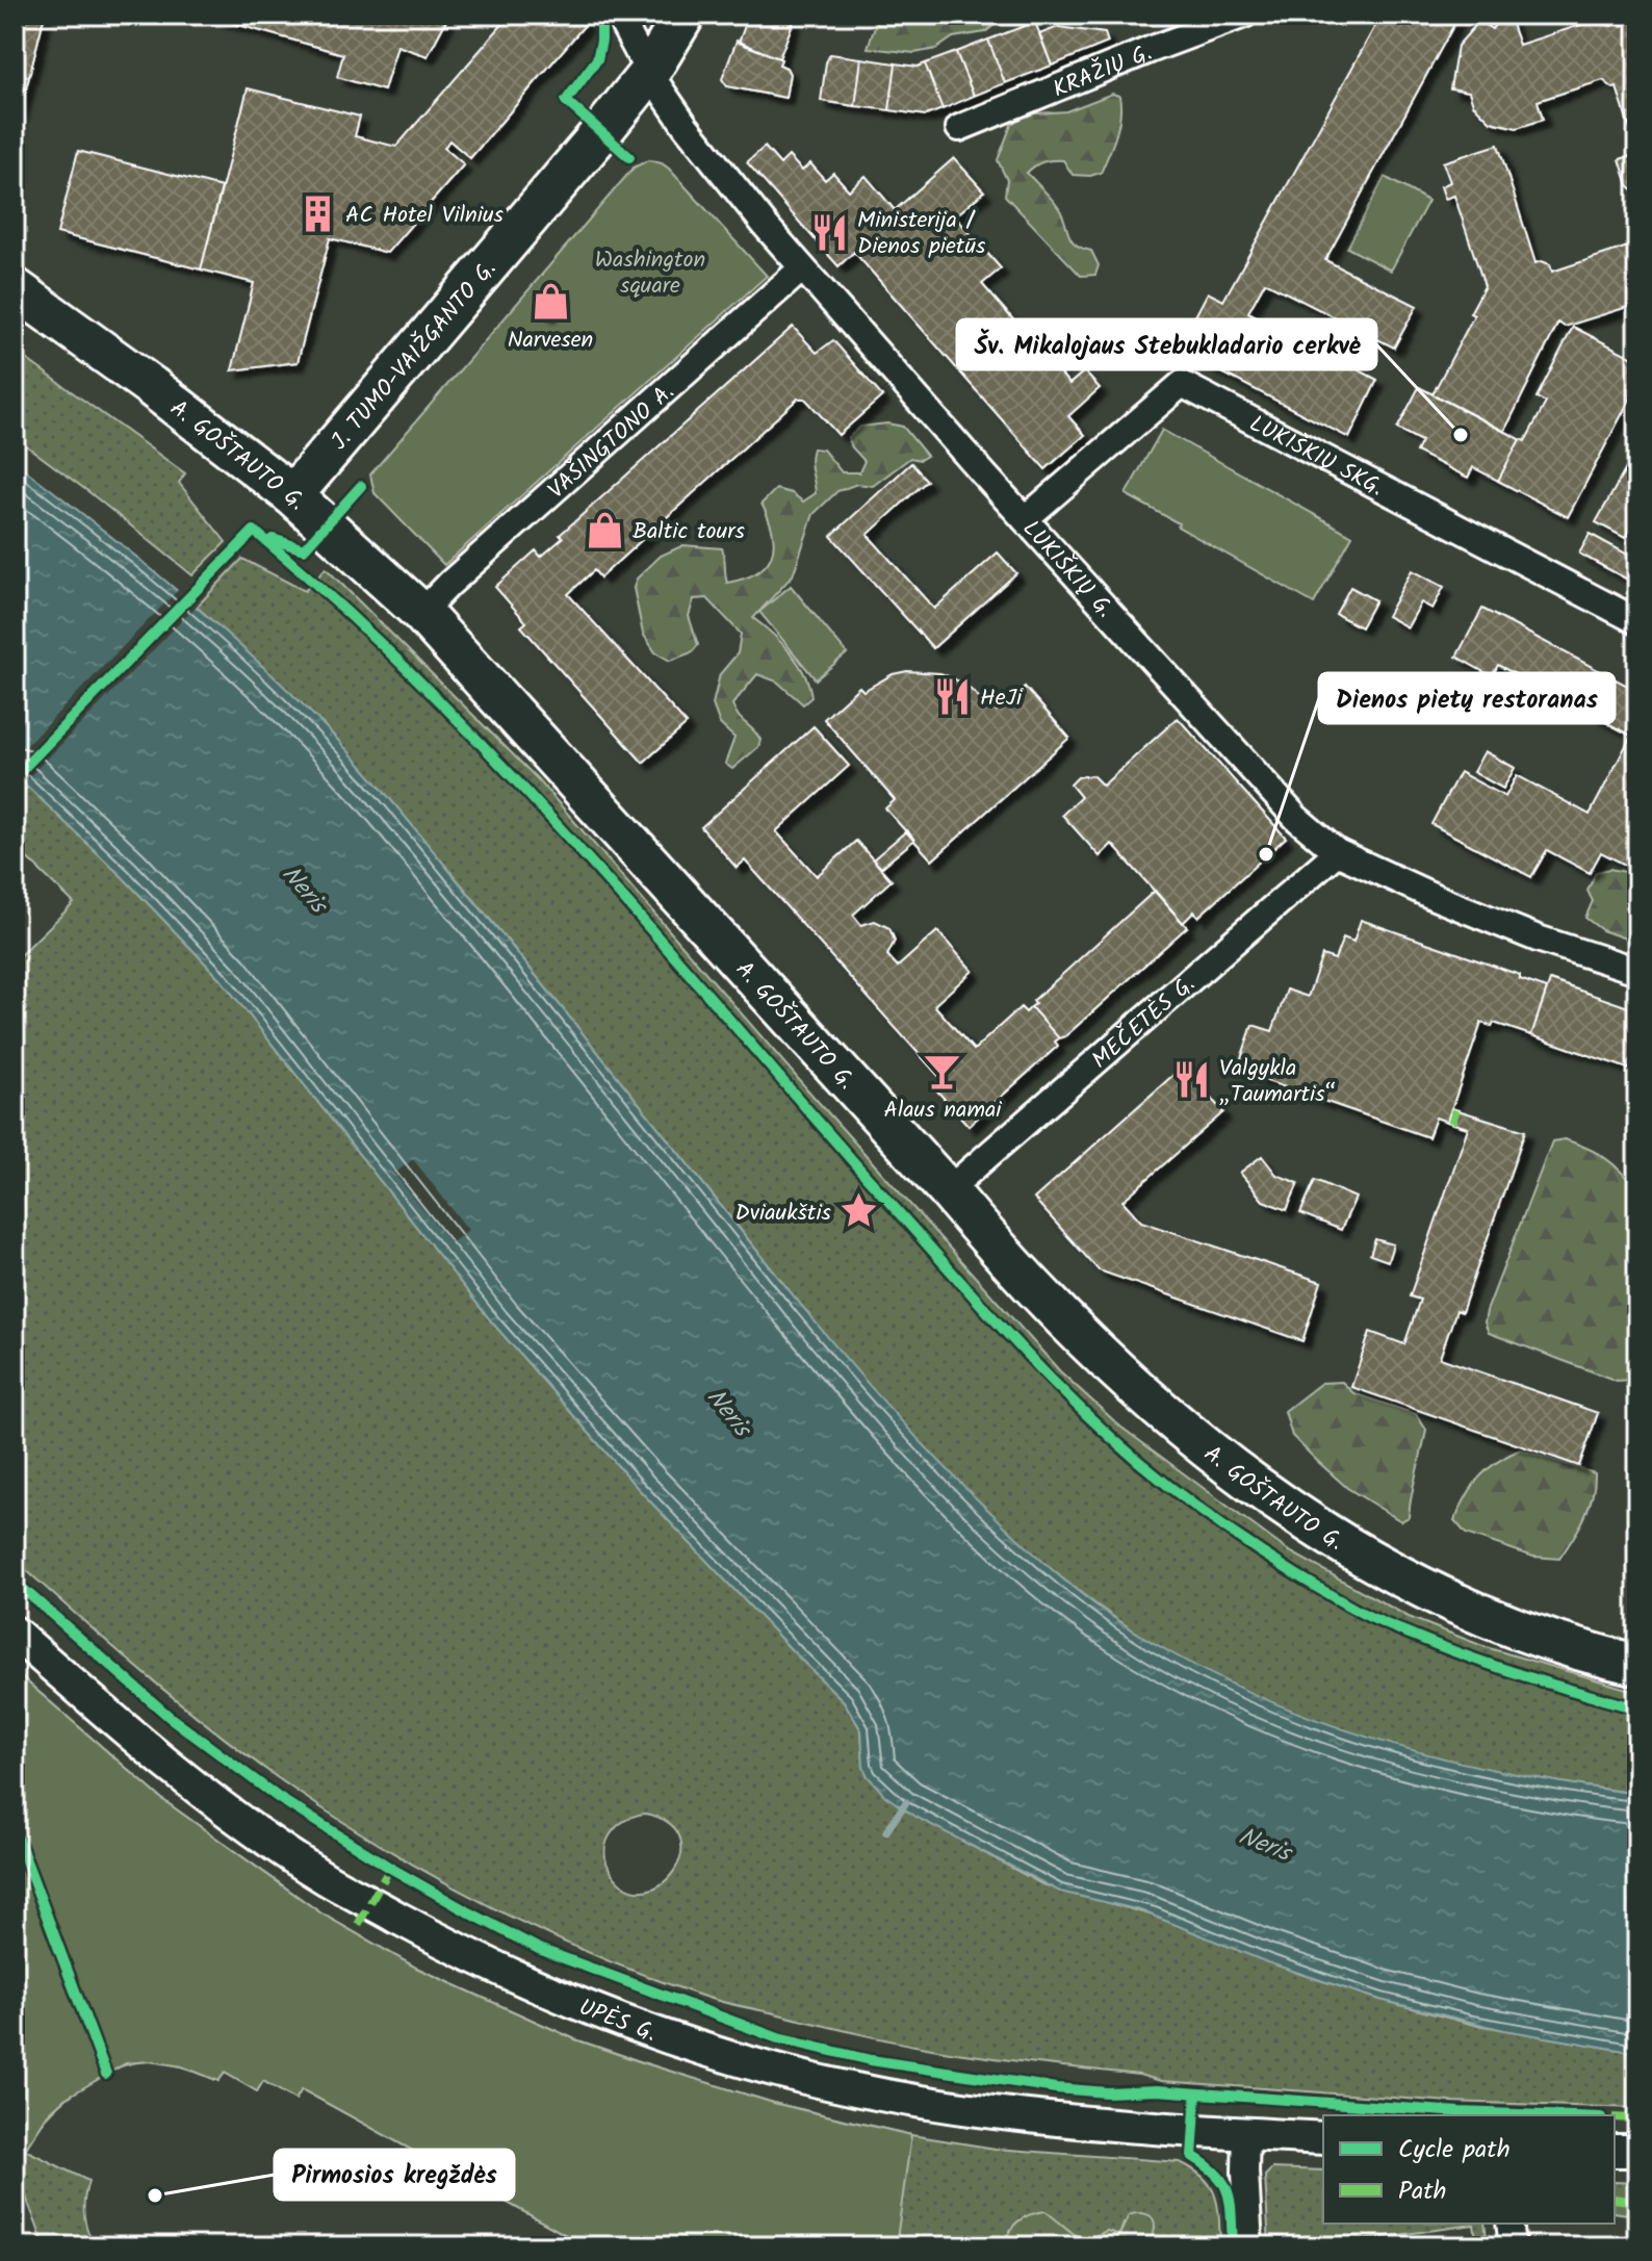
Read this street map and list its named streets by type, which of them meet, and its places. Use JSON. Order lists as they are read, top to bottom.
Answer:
{
  "streets": {
    "main road": ["J. TUMO-VAIŽGANTO G.", "A. GOŠTAUTO G."],
    "street": [
      "KRAŽIŲ G.",
      "VAŠINGTONO A.",
      "LUKIŠKIŲ SKG.",
      "LUKIŠKIŲ G.",
      "MEČETĖS G.",
      "UPĖS G."
    ]
  },
  "crossings": [
    ["J. TUMO-VAIŽGANTO G.", "A. GOŠTAUTO G."],
    ["J. TUMO-VAIŽGANTO G.", "LUKIŠKIŲ G."],
    ["VAŠINGTONO A.", "A. GOŠTAUTO G."],
    ["VAŠINGTONO A.", "LUKIŠKIŲ G."],
    ["A. GOŠTAUTO G.", "MEČETĖS G."],
    ["LUKIŠKIŲ SKG.", "LUKIŠKIŲ G."],
    ["LUKIŠKIŲ G.", "MEČETĖS G."]
  ],
  "water": ["Neris"],
  "parks": ["Washington square"],
  "places": {
    "building": ["AC Hotel Vilnius"],
    "restaurant": ["Ministerija / Dienos pietūs", "HeJi", "Valgykla „Taumartis“"],
    "shop": ["Narvesen", "Baltic tours"],
    "other": ["Šv. Mikalojaus Stebukladario cerkvė", "Dienos pietų restoranas", "Pirmosios kregždės"],
    "bar": ["Alaus namai"],
    "place": ["Dviaukštis"]
  },
  "legend": ["Cycle path", "Path"]
}
